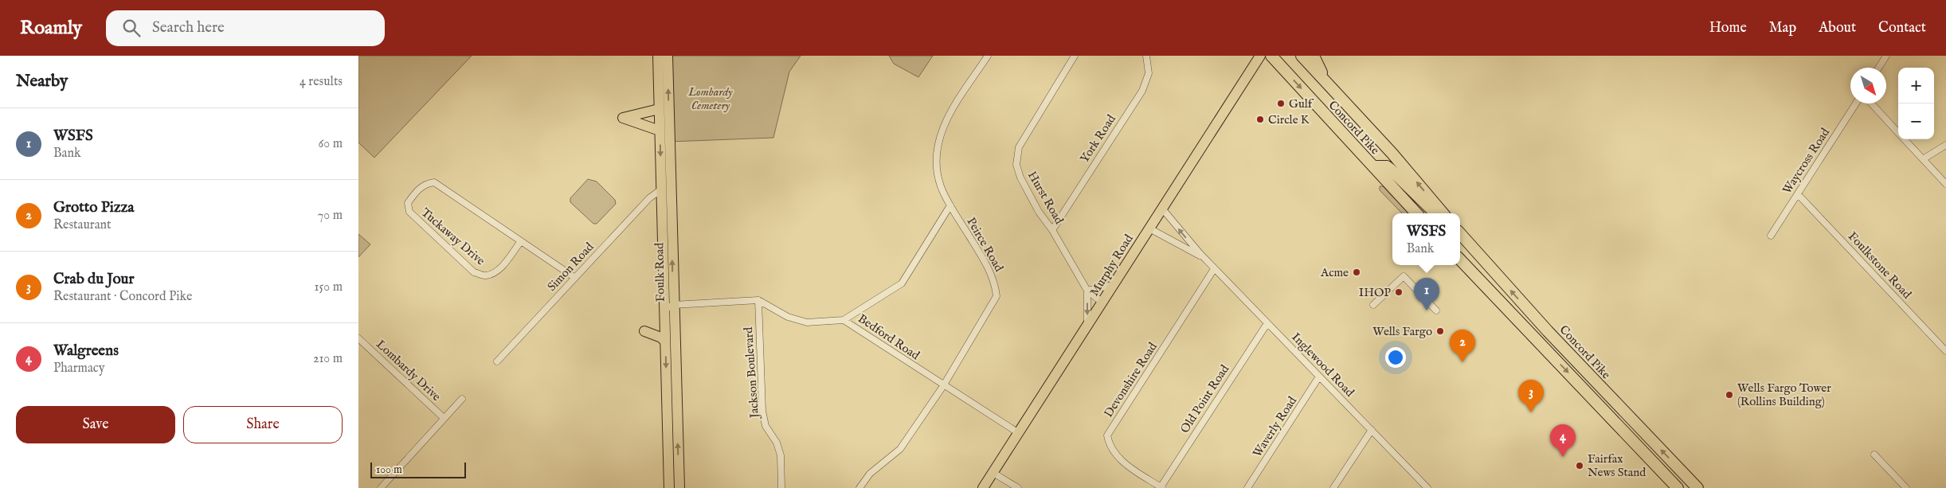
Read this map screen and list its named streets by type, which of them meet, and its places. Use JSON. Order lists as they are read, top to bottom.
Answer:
{
  "streets": {
    "highway": ["Concord Pike"],
    "main road": ["Murphy Road", "Foulk Road"],
    "street": [
      "York Road",
      "Waycross Road",
      "Hurst Road",
      "Tuckaway Drive",
      "Peirce Road",
      "Foulkstone Road",
      "Simon Road",
      "Bedford Road",
      "Inglewood Road",
      "Lombardy Drive",
      "Jackson Boulevard",
      "Devonshire Road",
      "Old Point Road",
      "Waverly Road"
    ]
  },
  "crossings": [
    ["York Road", "Hurst Road"],
    ["Waycross Road", "Foulkstone Road"],
    ["Hurst Road", "Murphy Road"],
    ["Tuckaway Drive", "Simon Road"],
    ["Peirce Road", "Bedford Road"],
    ["Murphy Road", "Bedford Road"],
    ["Murphy Road", "Inglewood Road"],
    ["Simon Road", "Foulk Road"],
    ["Bedford Road", "Jackson Boulevard"],
    ["Inglewood Road", "Devonshire Road"],
    ["Inglewood Road", "Old Point Road"],
    ["Inglewood Road", "Waverly Road"],
    ["Devonshire Road", "Old Point Road"]
  ],
  "parks": ["Lombardy Cemetery"],
  "places": [
    "Gulf",
    "Circle K",
    "Acme",
    "IHOP",
    "Wells Fargo",
    "Wells Fargo Tower (Rollins Building)",
    "Fairfax News Stand"
  ],
  "scale_bar": "100 m",
  "north": "bottom right",
  "page": {
    "header": "Roamly",
    "search": "Search here",
    "nav": [
      "Home",
      "Map",
      "About",
      "Contact"
    ],
    "heading": ["Nearby", "4 results"],
    "map_buttons": ["+", "−"],
    "list": [
      {
        "mark": "1",
        "name": "WSFS",
        "note": "Bank",
        "value": "60 m"
      },
      {
        "mark": "2",
        "name": "Grotto Pizza",
        "note": "Restaurant",
        "value": "70 m"
      },
      {
        "mark": "3",
        "name": "Crab du Jour",
        "note": "Restaurant · Concord Pike",
        "value": "150 m"
      },
      {
        "mark": "4",
        "name": "Walgreens",
        "note": "Pharmacy",
        "value": "210 m"
      }
    ],
    "popup": ["WSFS", "Bank"],
    "pins": [
      "1",
      "2",
      "3",
      "4"
    ],
    "buttons": ["Save", "Share"],
    "scale": "100 m"
  }
}
